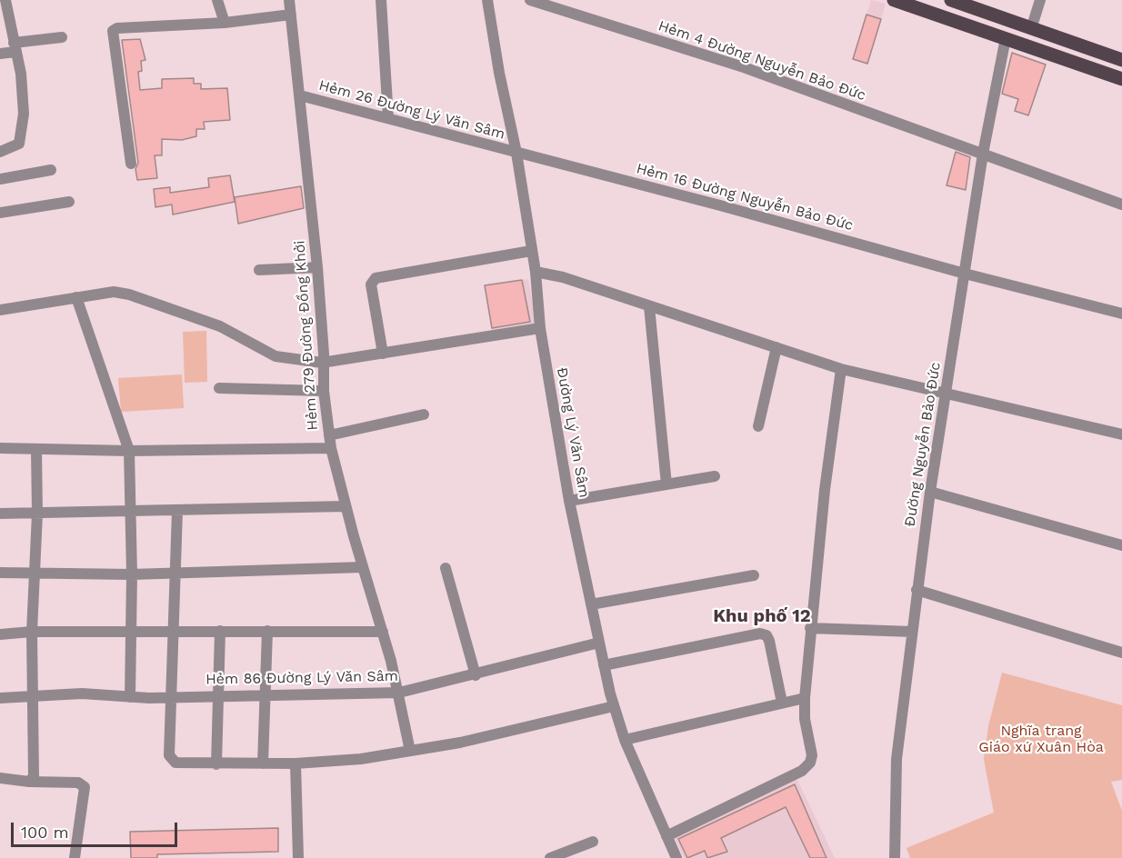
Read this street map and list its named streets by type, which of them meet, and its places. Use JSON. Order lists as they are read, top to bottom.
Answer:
{
  "streets": {
    "street": [
      "Hẻm 4 Đường Nguyễn Bảo Đức",
      "Hẻm 26 Đường Lý Văn Sâm",
      "Hẻm 16 Đường Nguyễn Bảo Đức",
      "Hẻm 279 Đường Đồng Khởi",
      "Đường Lý Văn Sâm",
      "Đường Nguyễn Bảo Đức",
      "Hẻm 86 Đường Lý Văn Sâm"
    ]
  },
  "crossings": [
    ["Hẻm 4 Đường Nguyễn Bảo Đức", "Đường Nguyễn Bảo Đức"],
    ["Hẻm 26 Đường Lý Văn Sâm", "Hẻm 16 Đường Nguyễn Bảo Đức"],
    ["Hẻm 26 Đường Lý Văn Sâm", "Hẻm 279 Đường Đồng Khởi"],
    ["Hẻm 26 Đường Lý Văn Sâm", "Đường Lý Văn Sâm"],
    ["Hẻm 16 Đường Nguyễn Bảo Đức", "Đường Lý Văn Sâm"],
    ["Hẻm 16 Đường Nguyễn Bảo Đức", "Đường Nguyễn Bảo Đức"],
    ["Hẻm 279 Đường Đồng Khởi", "Hẻm 86 Đường Lý Văn Sâm"],
    ["Đường Lý Văn Sâm", "Hẻm 86 Đường Lý Văn Sâm"]
  ],
  "districts": ["Khu phố 12"],
  "parks": ["Nghĩa trang Giáo xứ Xuân Hòa"],
  "scale_bar": "100 m"
}
